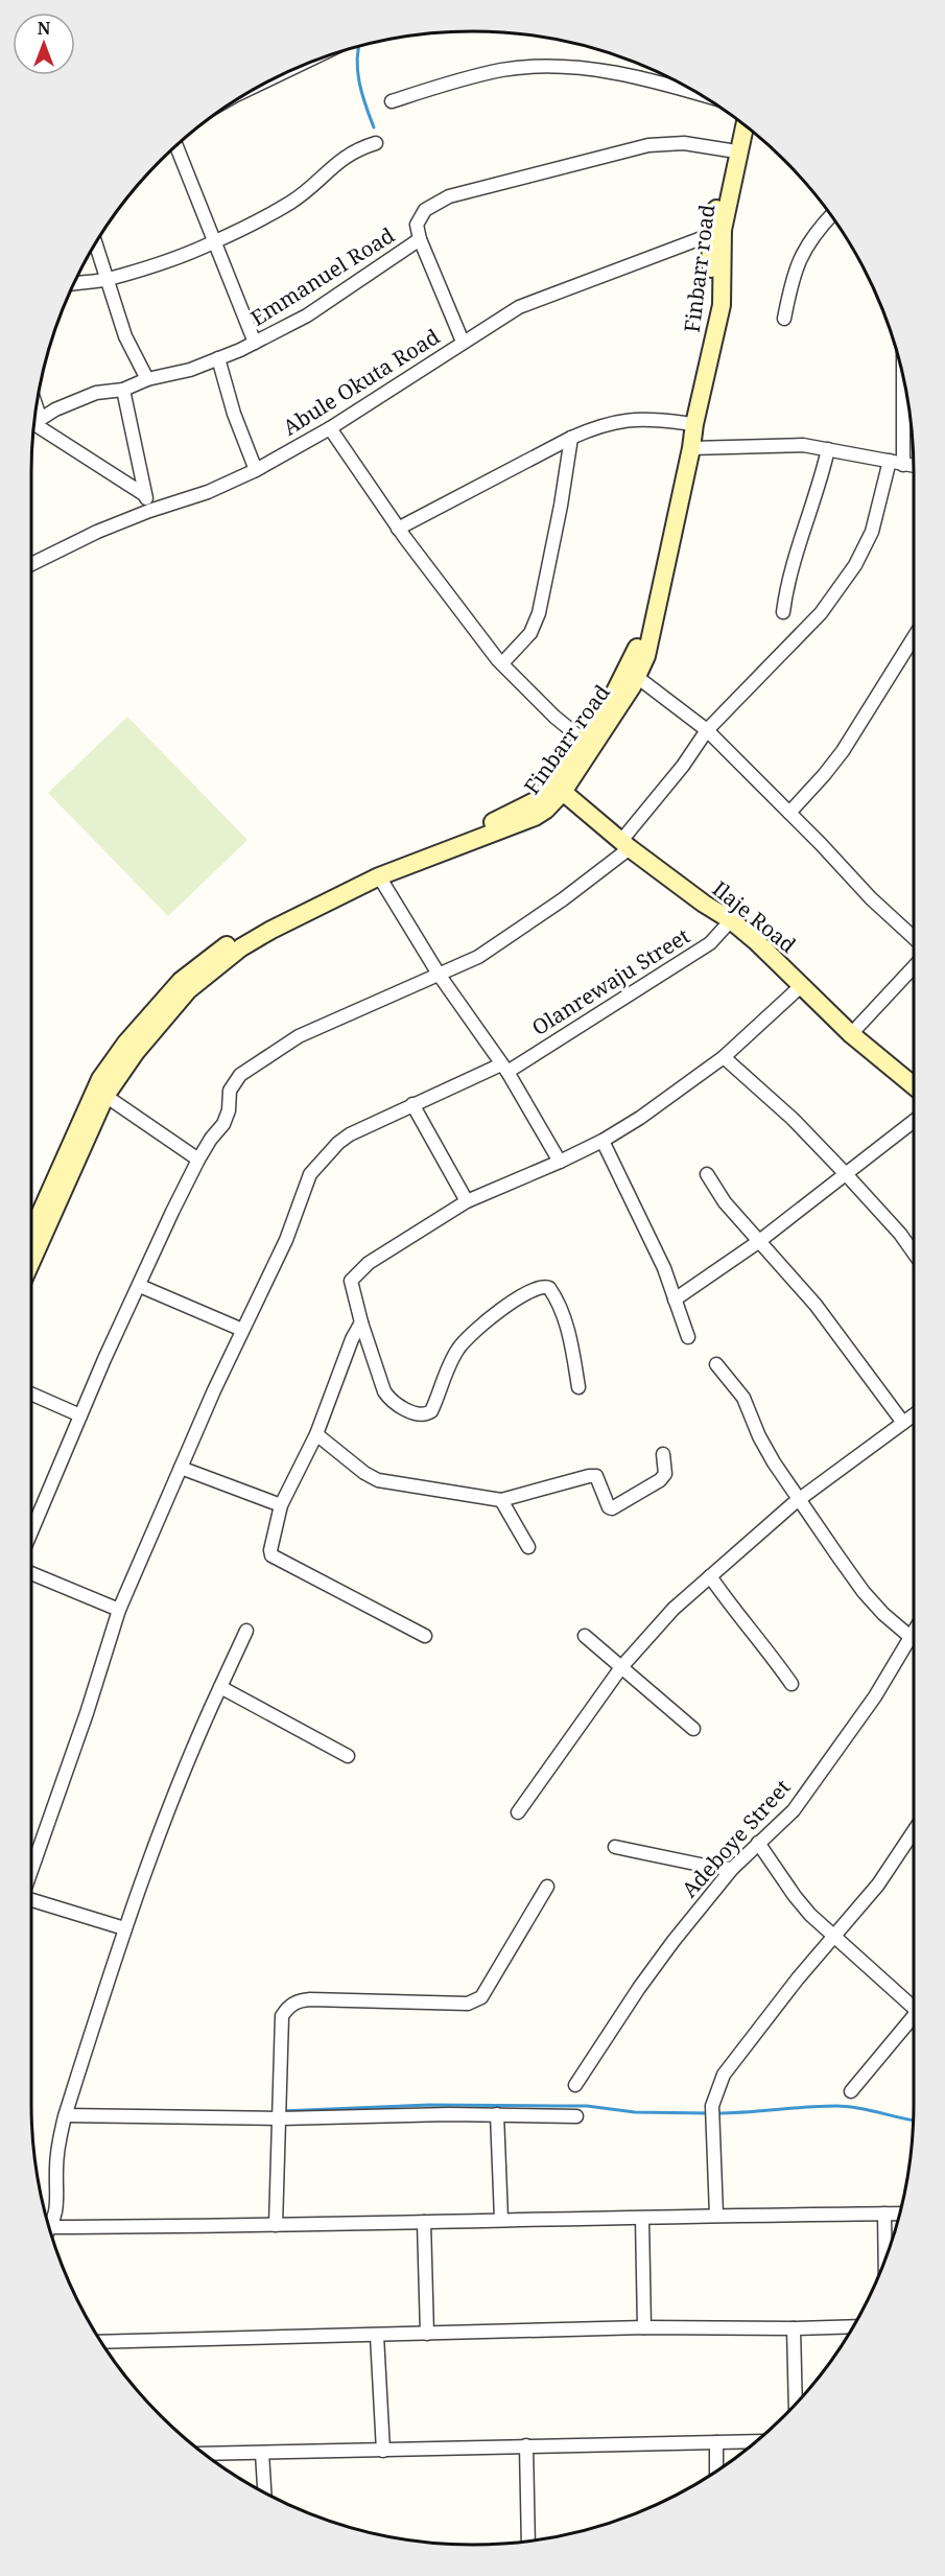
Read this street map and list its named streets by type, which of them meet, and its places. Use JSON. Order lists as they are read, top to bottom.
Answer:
{
  "streets": {
    "main road": ["Finbarr road", "Ilaje Road"],
    "street": [
      "Emmanuel Road",
      "Abule Okuta Road",
      "Olanrewaju Street",
      "Adeboye Street"
    ]
  },
  "crossings": [
    ["Finbarr road", "Emmanuel Road"],
    ["Finbarr road", "Abule Okuta Road"],
    ["Finbarr road", "Ilaje Road"],
    ["Ilaje Road", "Olanrewaju Street"]
  ],
  "north": "top"
}
